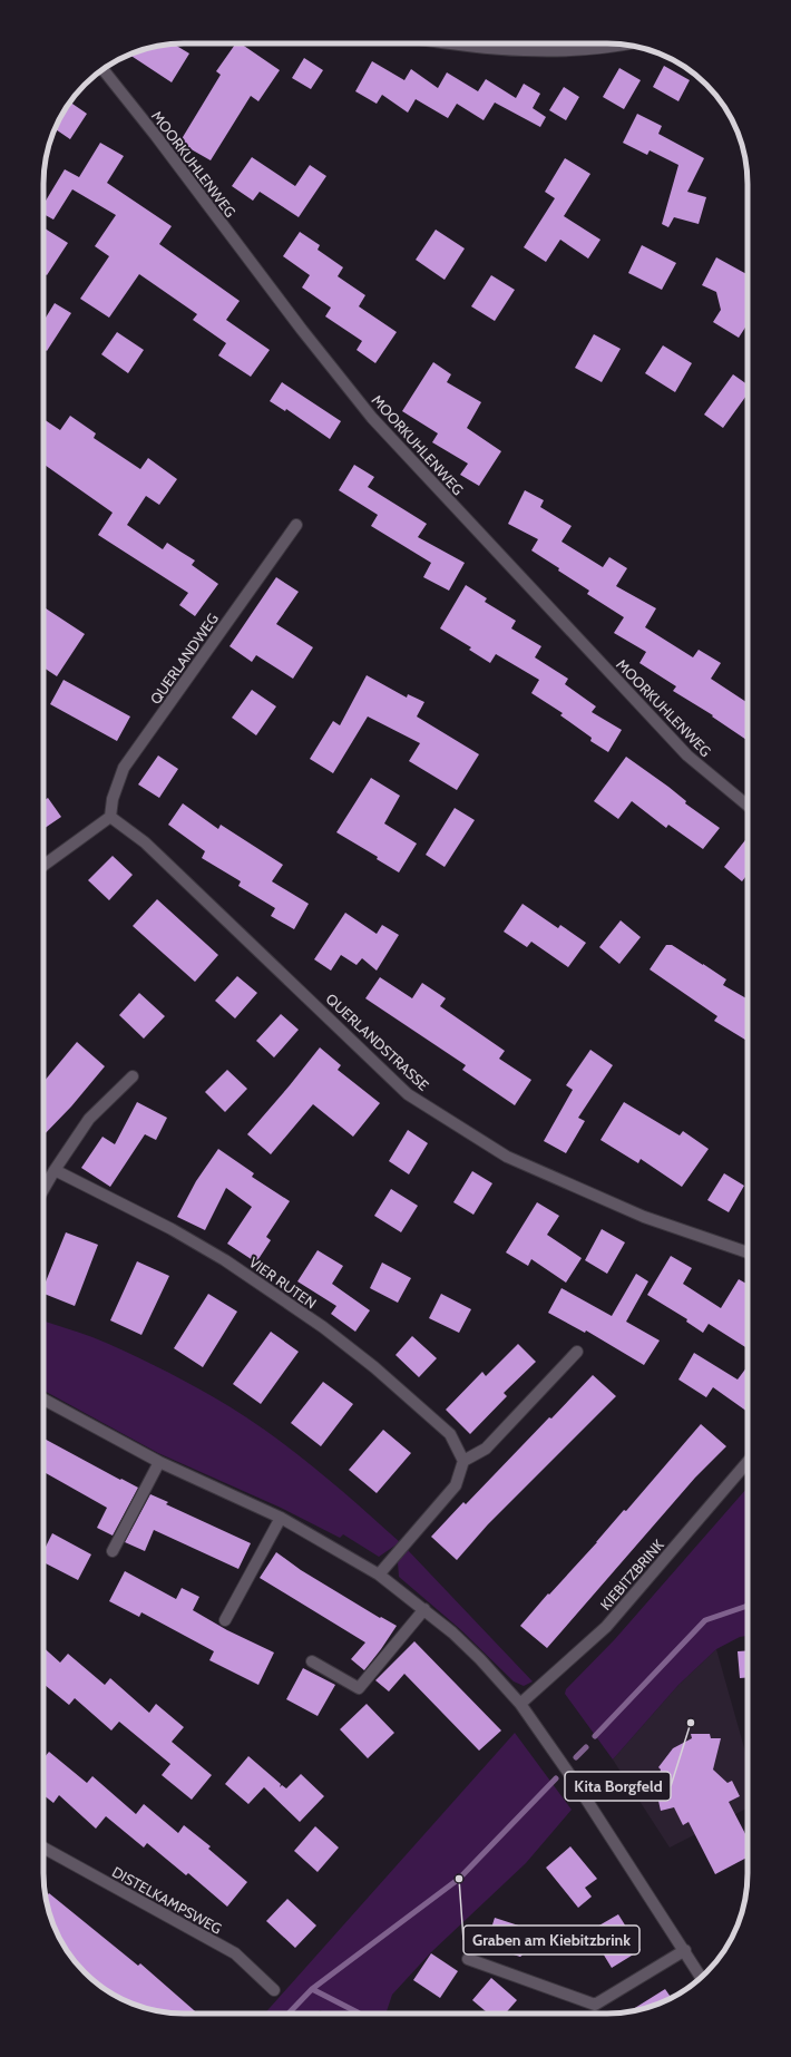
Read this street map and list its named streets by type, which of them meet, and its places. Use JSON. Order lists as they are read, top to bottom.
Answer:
{
  "streets": {
    "street": [
      "MOORKUHLENWEG",
      "QUERLANDWEG",
      "QUERLANDSTRASSE",
      "VIER RUTEN",
      "KIEBITZBRINK",
      "DISTELKAMPSWEG"
    ]
  },
  "crossings": [
    ["QUERLANDWEG", "QUERLANDSTRASSE"]
  ],
  "places": ["Kita Borgfeld", "Graben am Kiebitzbrink"]
}
